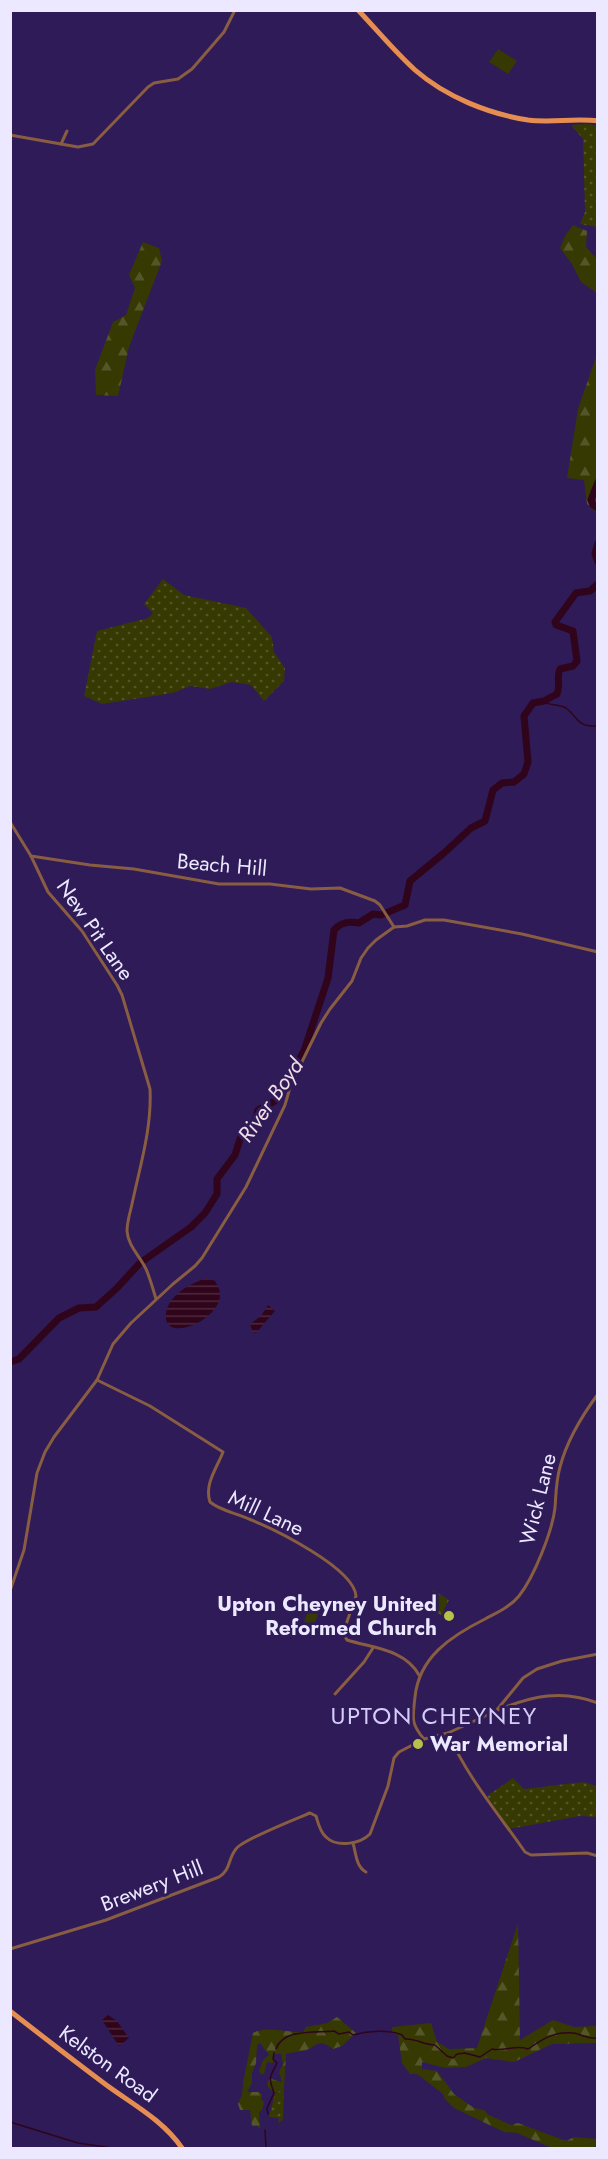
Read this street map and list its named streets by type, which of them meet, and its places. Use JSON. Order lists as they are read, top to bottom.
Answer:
{
  "streets": {
    "main road": ["Kelston Road"],
    "street": [
      "Beach Hill",
      "New Pit Lane",
      "Wick Lane",
      "Mill Lane",
      "Brewery Hill"
    ]
  },
  "crossings": [
    ["Beach Hill", "New Pit Lane"],
    ["Wick Lane", "Mill Lane"]
  ],
  "districts": ["UPTON CHEYNEY"],
  "water": ["River Boyd"],
  "places": ["Upton Cheyney United Reformed Church", "War Memorial"]
}
